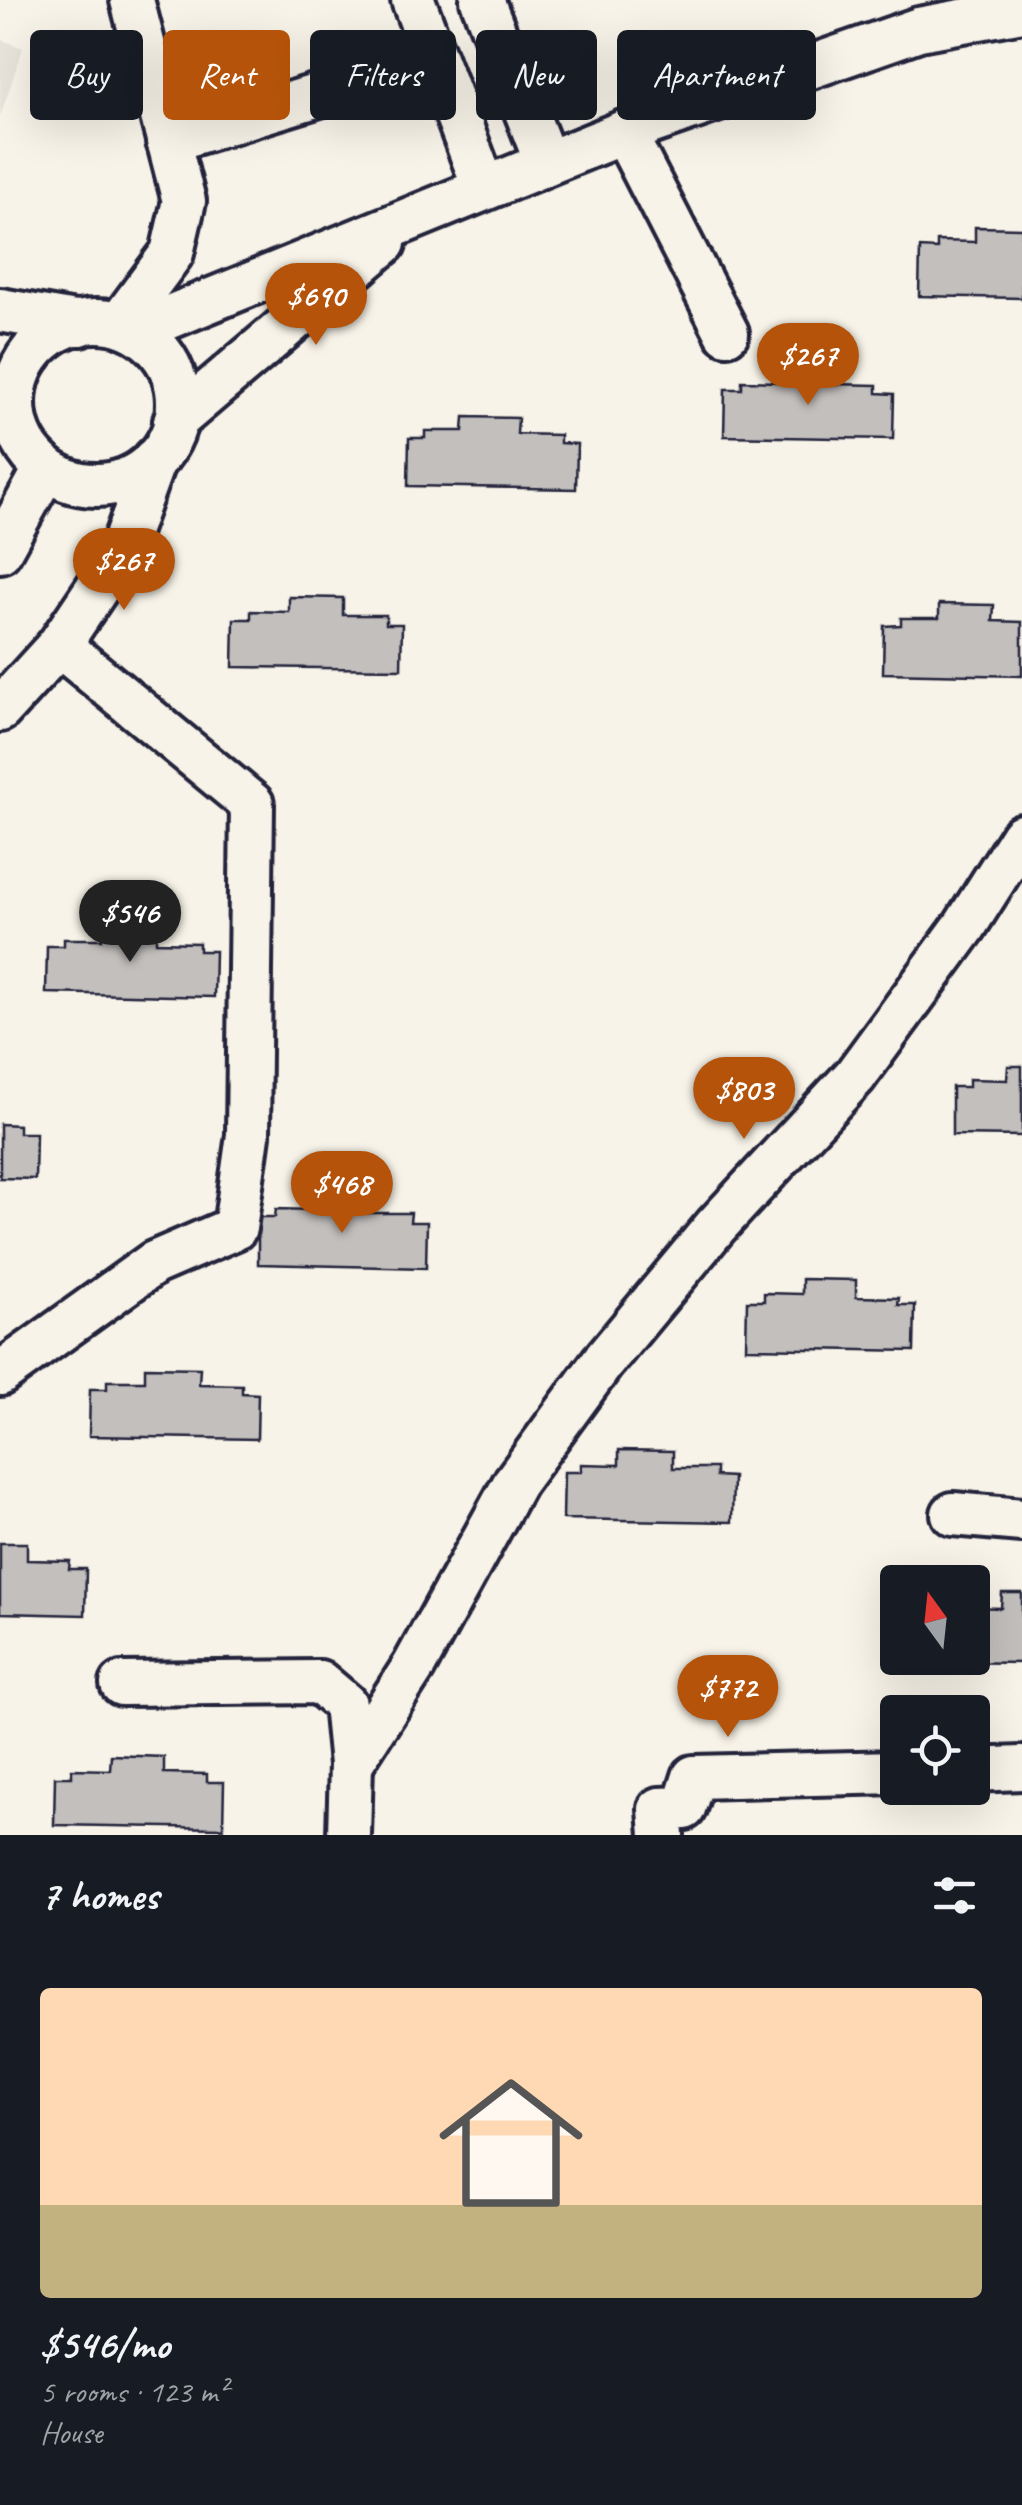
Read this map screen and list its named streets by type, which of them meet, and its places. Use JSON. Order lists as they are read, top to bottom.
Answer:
{
  "north": "top",
  "page": {
    "chip": [
      "Buy",
      "Rent",
      "Filters",
      "New",
      "Apartment"
    ],
    "price": [
      "$690",
      "$267",
      "$267",
      "$546",
      "$803",
      "$468",
      "$772"
    ],
    "heading": "7 homes",
    "list": [
      {
        "name": "$546/mo",
        "note": "5 rooms · 123 m² · House"
      }
    ]
  }
}
